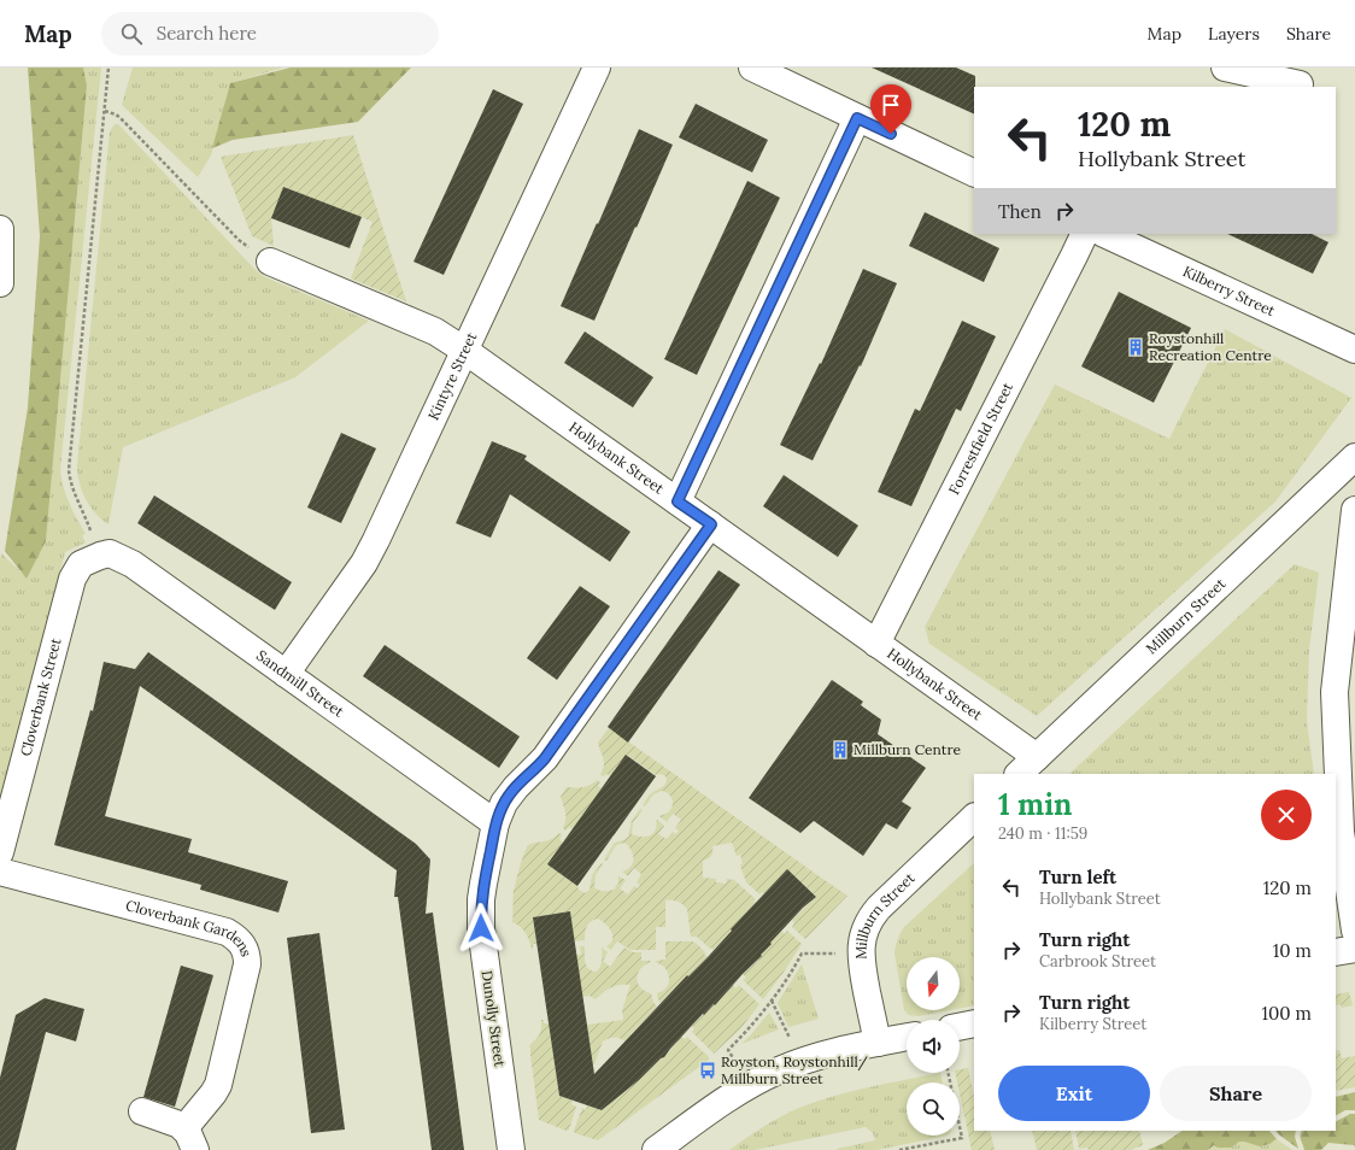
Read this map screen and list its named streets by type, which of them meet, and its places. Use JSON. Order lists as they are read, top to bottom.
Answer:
{
  "streets": {
    "street": [
      "Kilberry Street",
      "Kintyre Street",
      "Forrestfield Street",
      "Hollybank Street",
      "Millburn Street",
      "Sandmill Street",
      "Cloverbank Street",
      "Cloverbank Gardens",
      "Dunolly Street"
    ]
  },
  "crossings": [
    ["Kintyre Street", "Hollybank Street"],
    ["Kintyre Street", "Sandmill Street"],
    ["Forrestfield Street", "Hollybank Street"],
    ["Hollybank Street", "Millburn Street"],
    ["Hollybank Street", "Dunolly Street"],
    ["Sandmill Street", "Cloverbank Street"],
    ["Sandmill Street", "Dunolly Street"]
  ],
  "places": {
    "building": ["Roystonhill Recreation Centre", "Millburn Centre"],
    "bus stop": ["Royston, Roystonhill/ Millburn Street"]
  },
  "north": "bottom",
  "page": {
    "header": "Map",
    "search": "Search here",
    "nav": ["Map", "Layers", "Share"],
    "turn": ["120 m", "Hollybank Street"],
    "then": "Then",
    "heading": ["1 min", "240 m · 11:59"],
    "list": [
      {
        "name": "Turn left",
        "note": "Hollybank Street",
        "value": "120 m"
      },
      {
        "name": "Turn right",
        "note": "Carbrook Street",
        "value": "10 m"
      },
      {
        "name": "Turn right",
        "note": "Kilberry Street",
        "value": "100 m"
      }
    ],
    "buttons": ["Exit", "Share"]
  }
}
